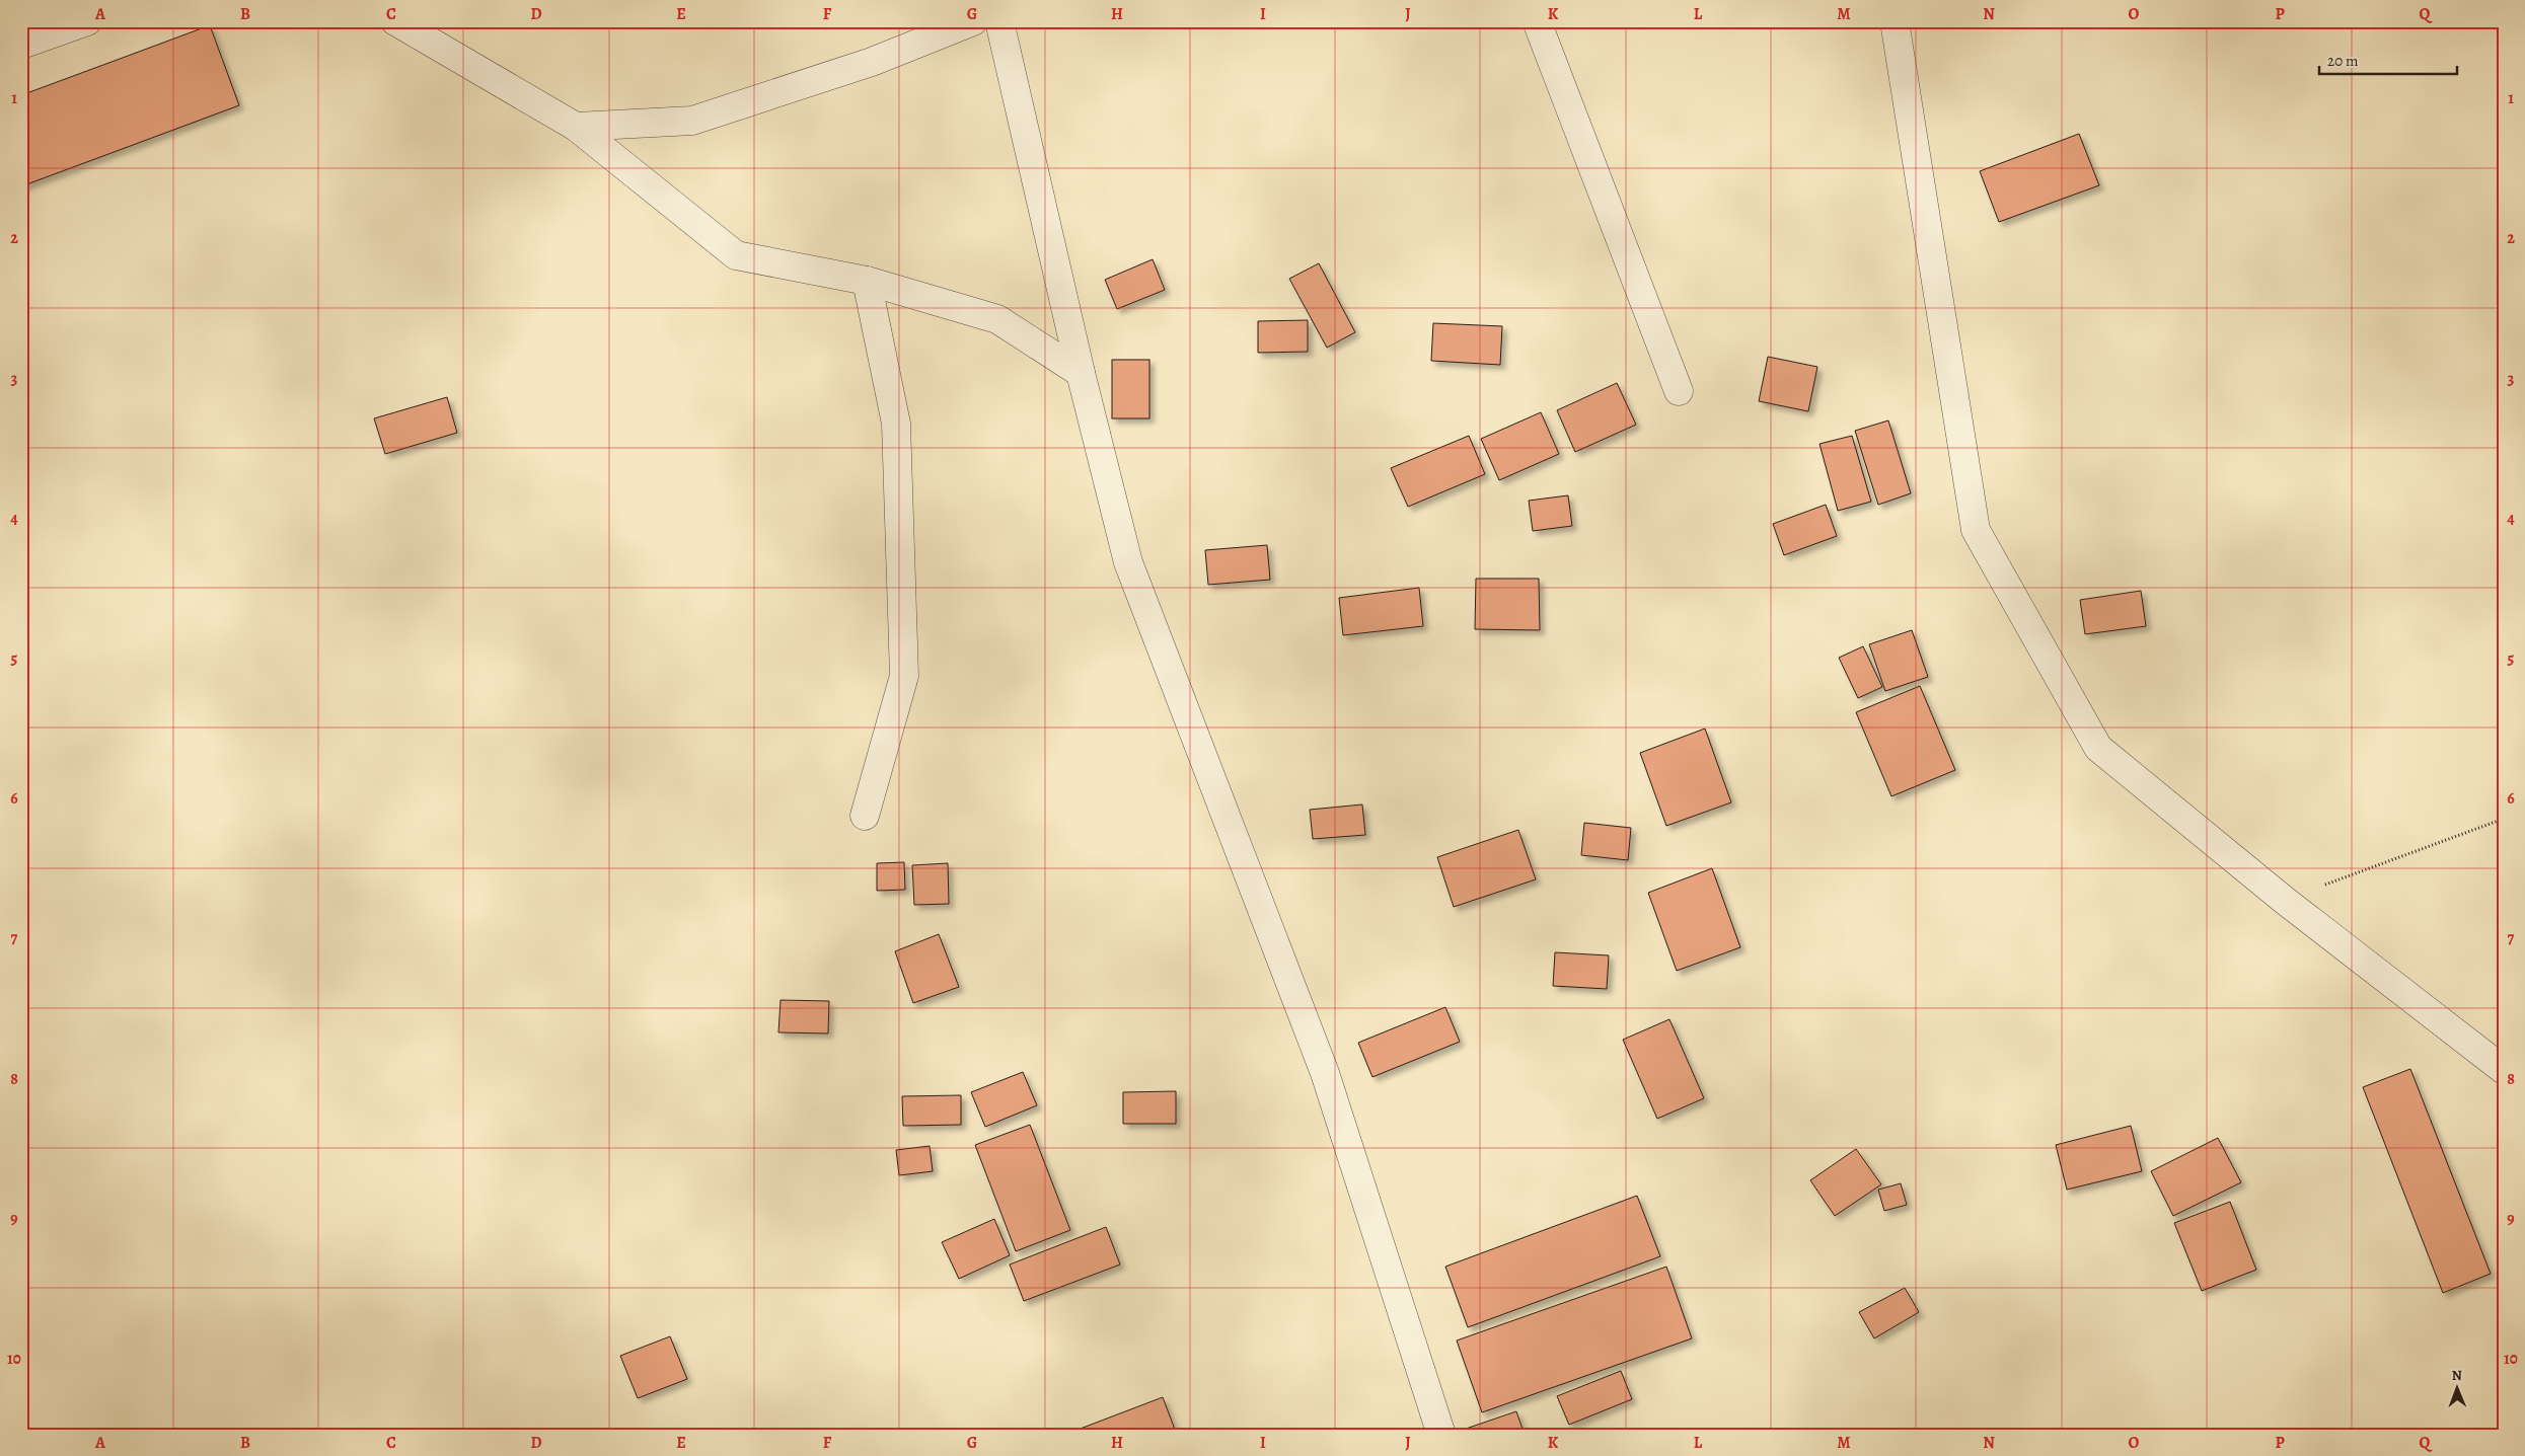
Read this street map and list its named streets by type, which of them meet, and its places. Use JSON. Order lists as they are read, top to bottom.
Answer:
{
  "scale_bar": "20 m",
  "north": "top",
  "grid": {
    "columns": [
      "A",
      "B",
      "C",
      "D",
      "E",
      "F",
      "G",
      "H",
      "I",
      "J",
      "K",
      "L",
      "M",
      "N",
      "O",
      "P",
      "Q"
    ],
    "rows": [
      "1",
      "2",
      "3",
      "4",
      "5",
      "6",
      "7",
      "8",
      "9",
      "10"
    ]
  }
}
